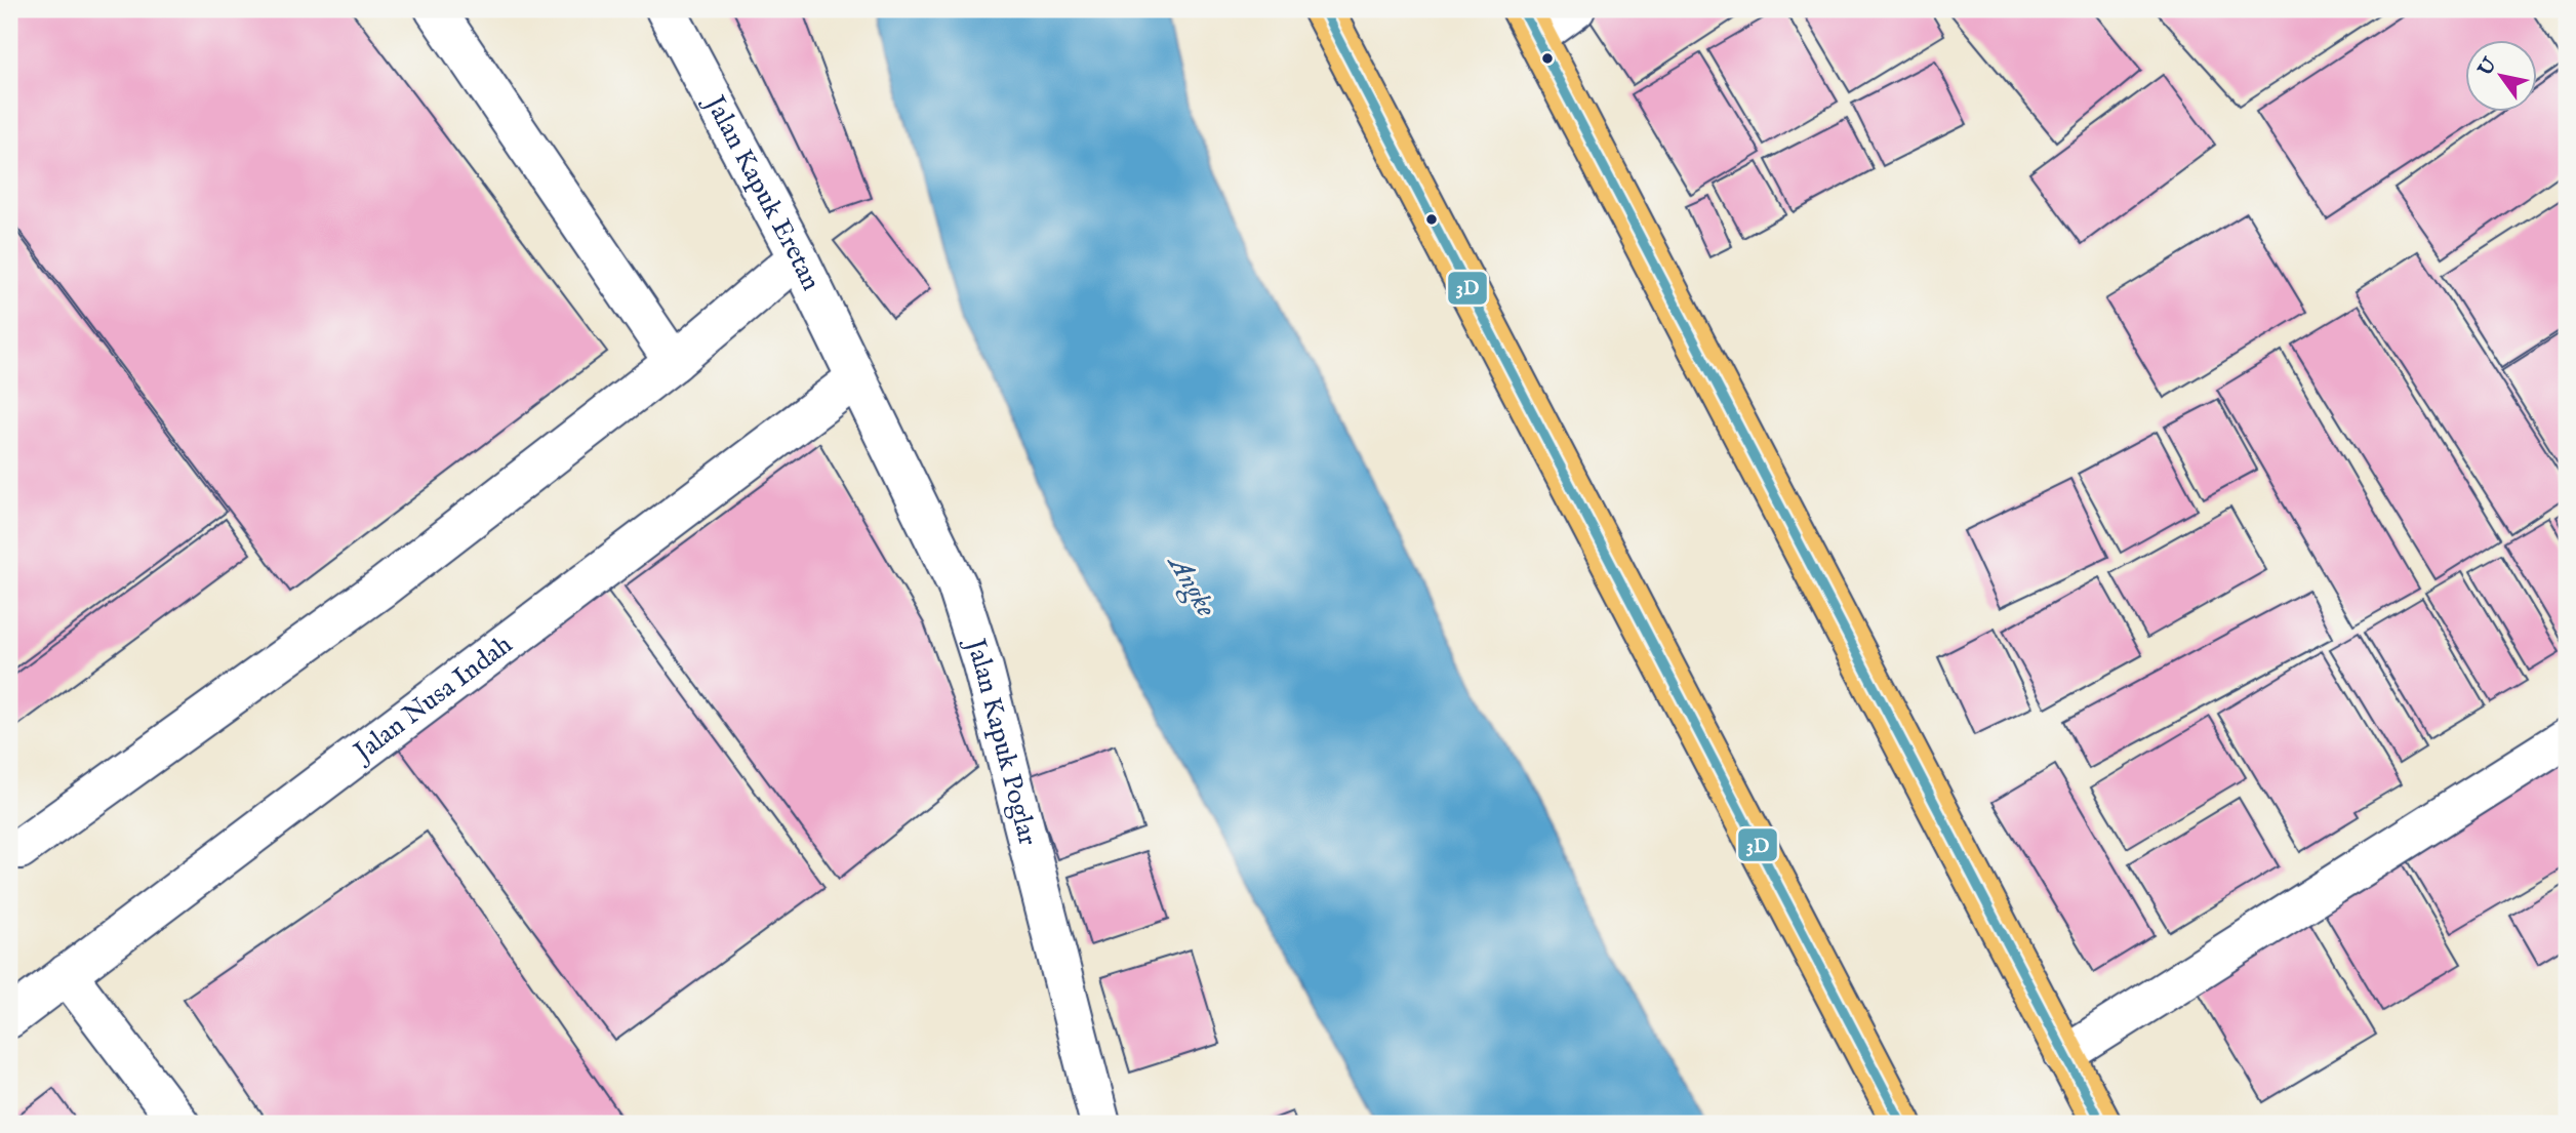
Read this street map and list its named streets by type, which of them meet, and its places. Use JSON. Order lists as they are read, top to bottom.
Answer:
{
  "streets": {
    "street": ["Jalan Kapuk Eretan", "Jalan Nusa Indah", "Jalan Kapuk Poglar"]
  },
  "crossings": [
    ["Jalan Kapuk Eretan", "Jalan Nusa Indah"],
    ["Jalan Kapuk Eretan", "Jalan Kapuk Poglar"],
    ["Jalan Nusa Indah", "Jalan Kapuk Poglar"]
  ],
  "water": ["Angke"],
  "lines": ["transit line 3D"],
  "north": "top left"
}
